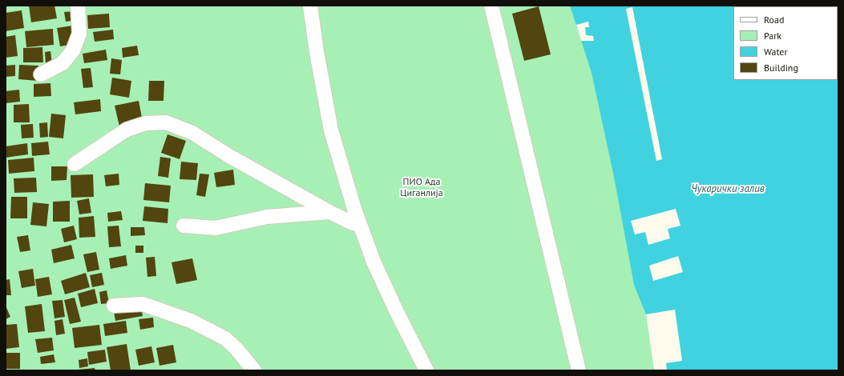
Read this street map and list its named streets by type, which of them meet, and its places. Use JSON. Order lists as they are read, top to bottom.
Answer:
{
  "water": ["Чукарички залив"],
  "parks": ["ПИО Ада Циганлија"],
  "legend": [
    "Road",
    "Park",
    "Water",
    "Building"
  ]
}
